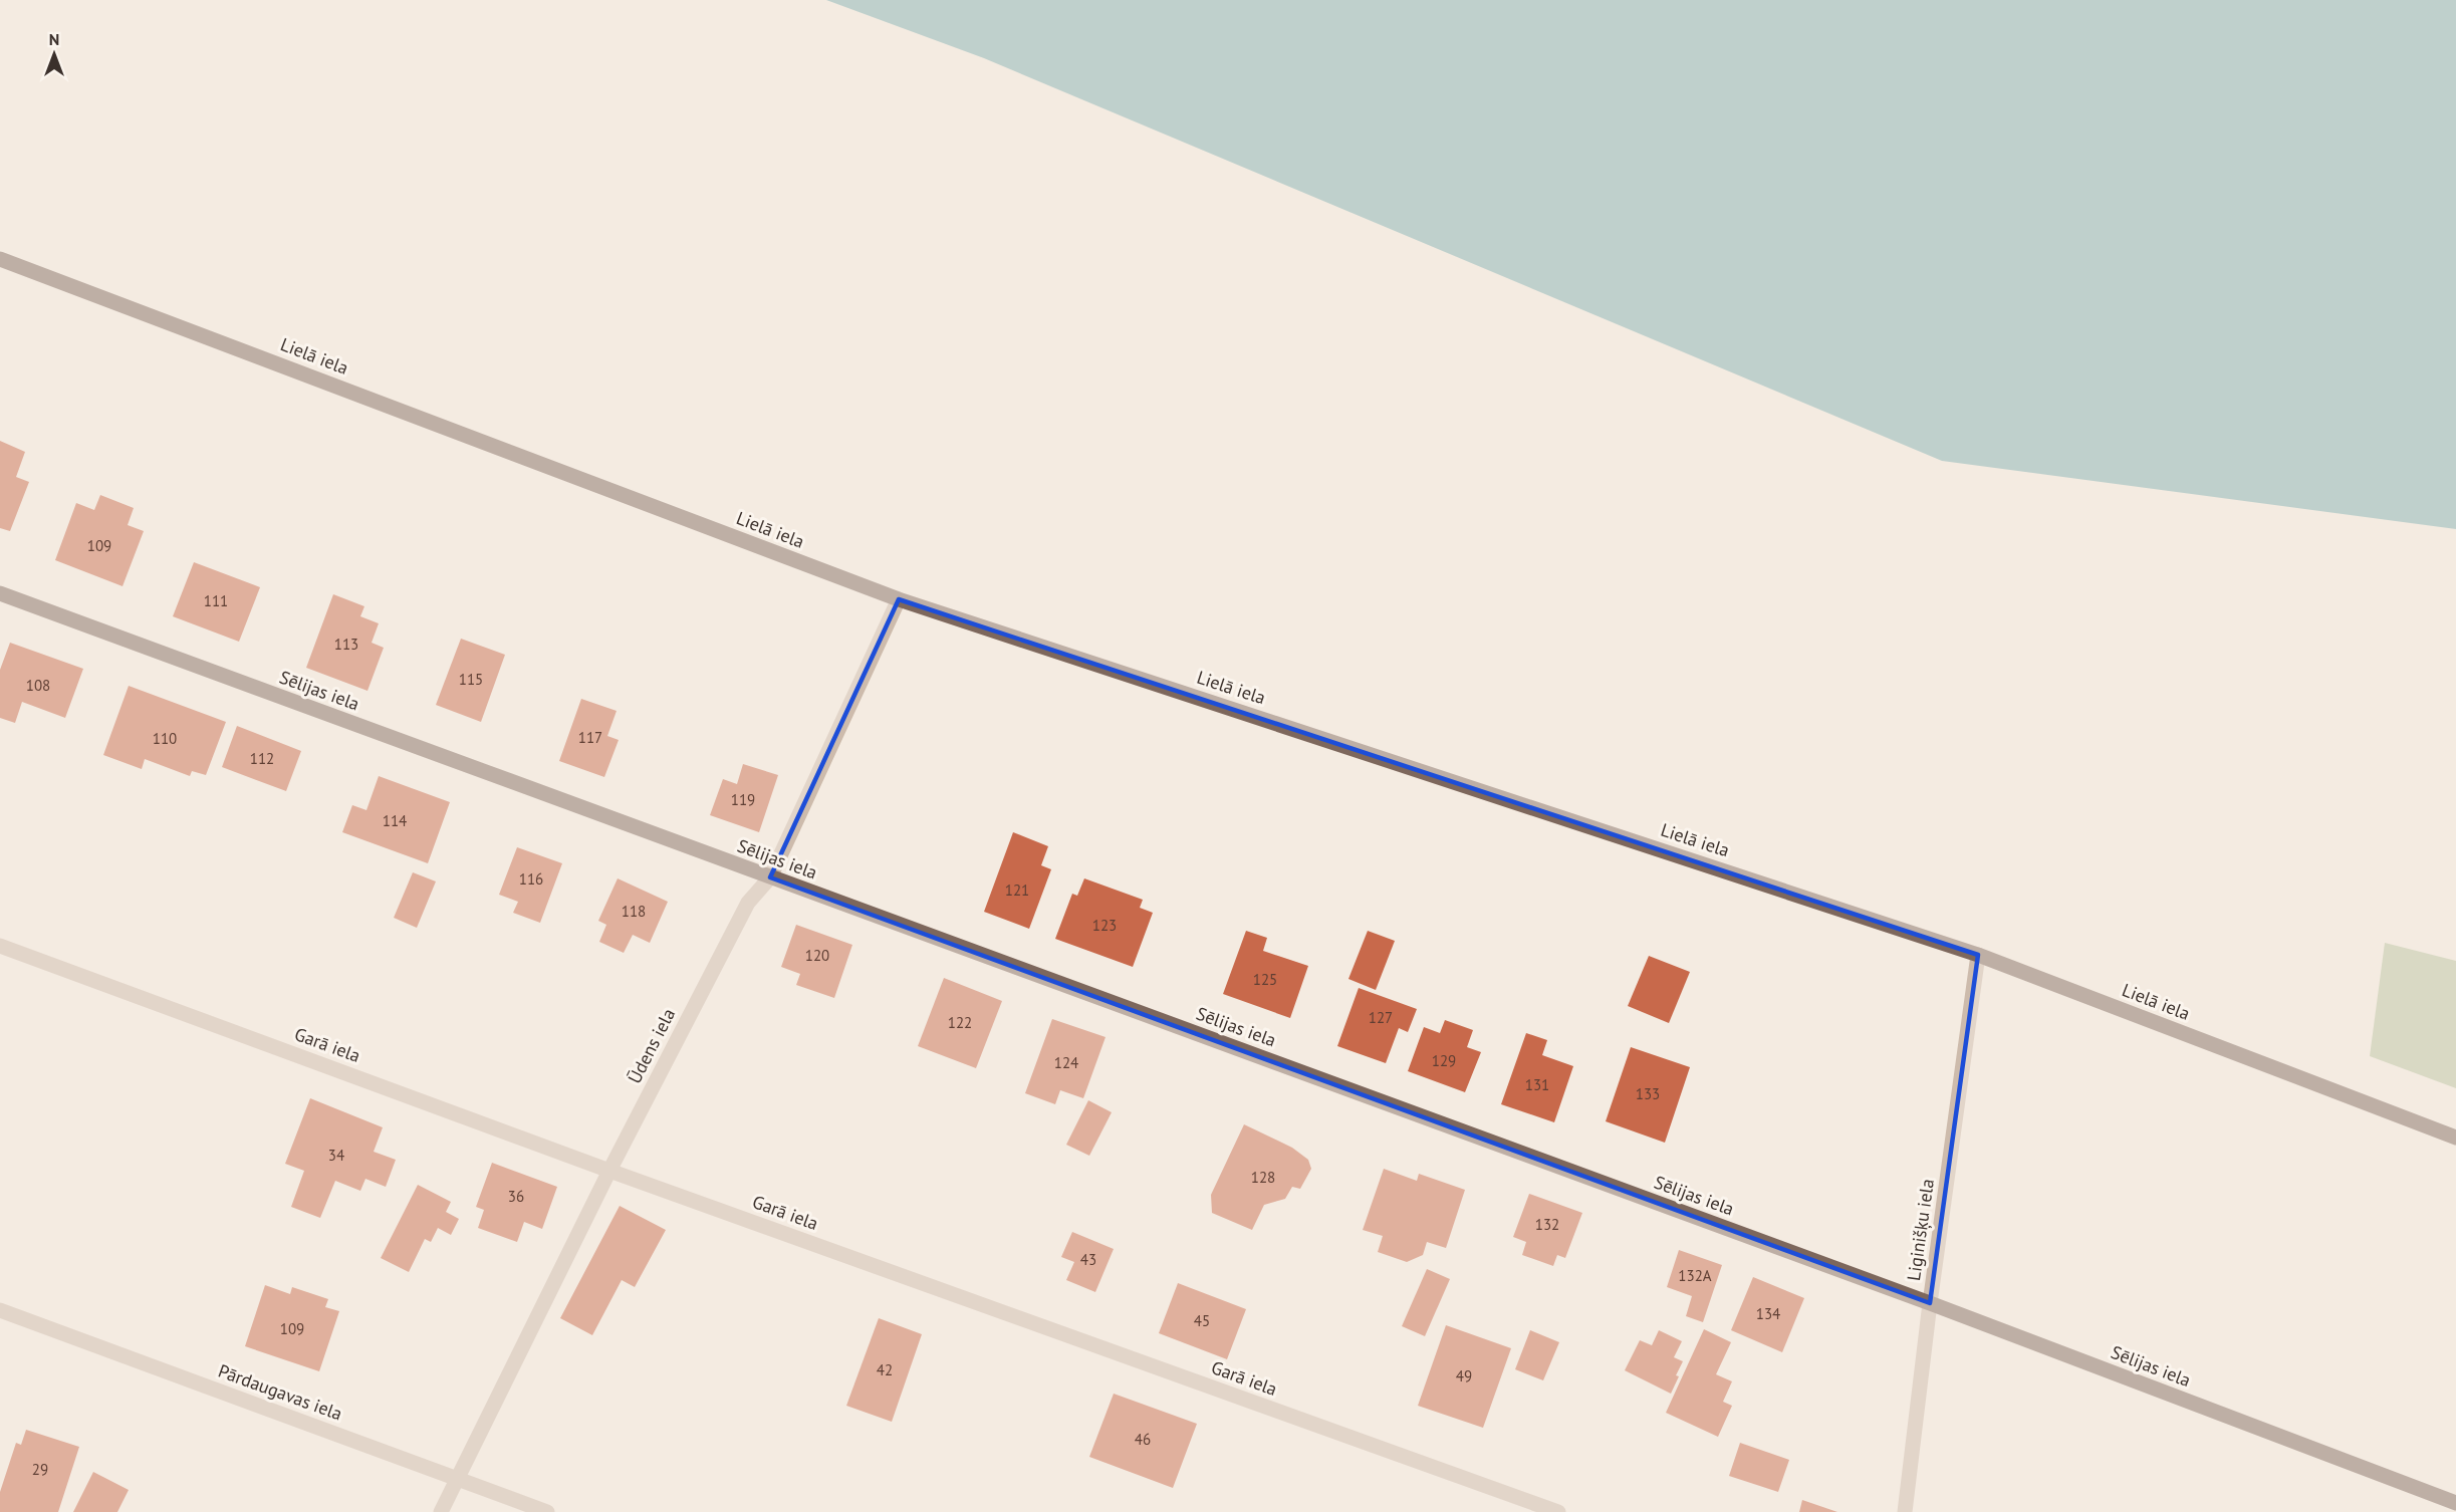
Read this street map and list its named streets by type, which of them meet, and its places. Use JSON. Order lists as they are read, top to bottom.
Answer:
{
  "streets": {
    "main road": ["Lielā iela", "Sēlijas iela"],
    "street": [
      "Garā iela",
      "Ūdens iela",
      "Liginišķu iela",
      "Pārdaugavas iela"
    ]
  },
  "crossings": [
    ["Lielā iela", "Ūdens iela"],
    ["Lielā iela", "Liginišķu iela"],
    ["Sēlijas iela", "Ūdens iela"],
    ["Sēlijas iela", "Liginišķu iela"],
    ["Garā iela", "Ūdens iela"],
    ["Ūdens iela", "Pārdaugavas iela"]
  ],
  "house_numbers": [
    "109",
    "111",
    "113",
    "115",
    "108",
    "117",
    "110",
    "112",
    "119",
    "114",
    "116",
    "121",
    "118",
    "123",
    "120",
    "125",
    "127",
    "122",
    "129",
    "124",
    "131",
    "133",
    "34",
    "128",
    "36",
    "132",
    "43",
    "132A",
    "134",
    "45",
    "109",
    "42",
    "49",
    "46",
    "29"
  ],
  "north": "top"
}
